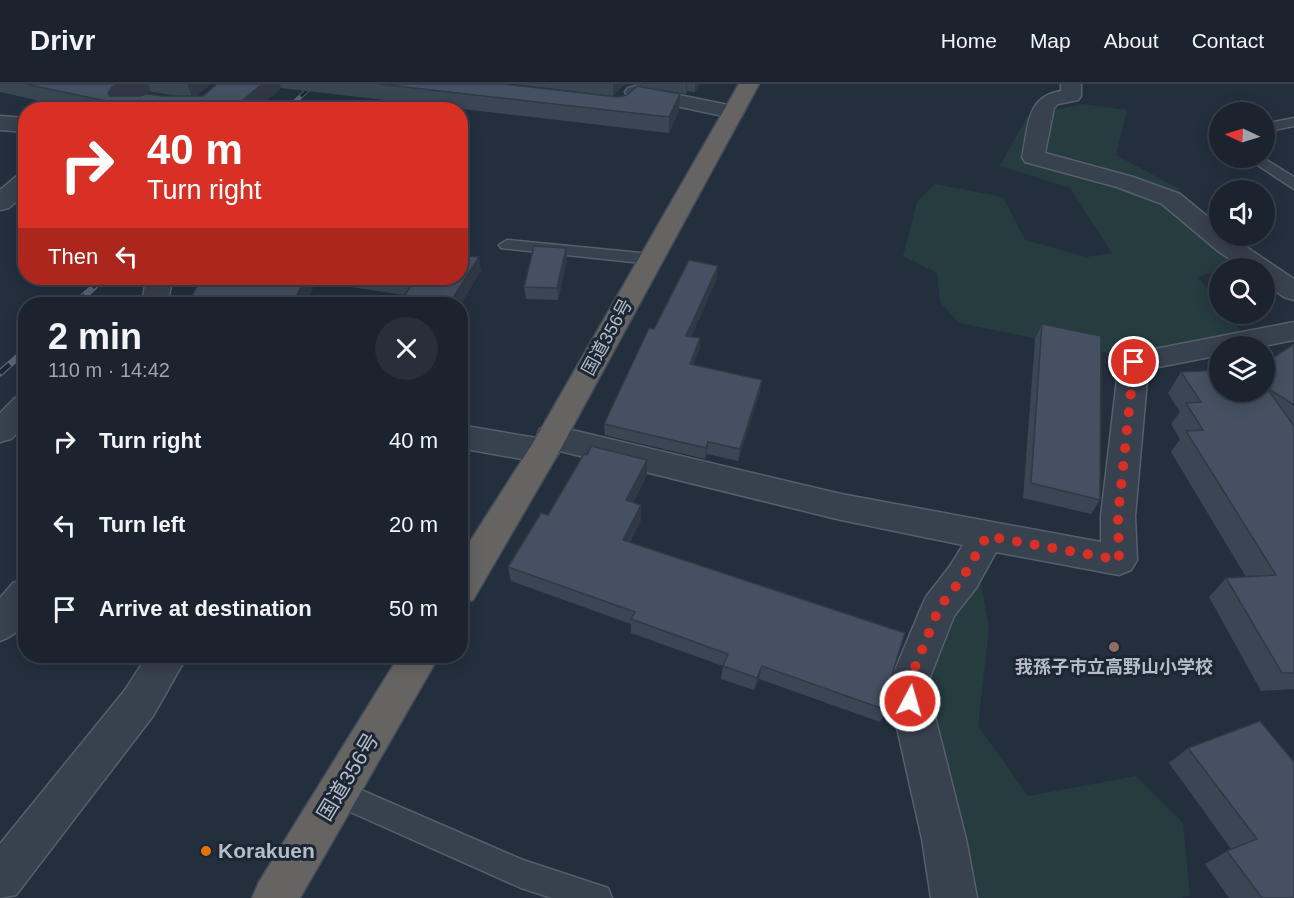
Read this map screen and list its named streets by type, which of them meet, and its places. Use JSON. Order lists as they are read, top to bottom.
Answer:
{
  "streets": {
    "highway": ["国道356号"]
  },
  "places": ["我孫子市立高野山小学校", "Korakuen"],
  "north": "left",
  "page": {
    "header": "Drivr",
    "nav": [
      "Home",
      "Map",
      "About",
      "Contact"
    ],
    "turn": ["40 m", "Turn right"],
    "then": "Then",
    "heading": ["2 min", "110 m · 14:42"],
    "list": [
      {
        "name": "Turn right",
        "value": "40 m"
      },
      {
        "name": "Turn left",
        "value": "20 m"
      },
      {
        "name": "Arrive at destination",
        "value": "50 m"
      }
    ]
  }
}
